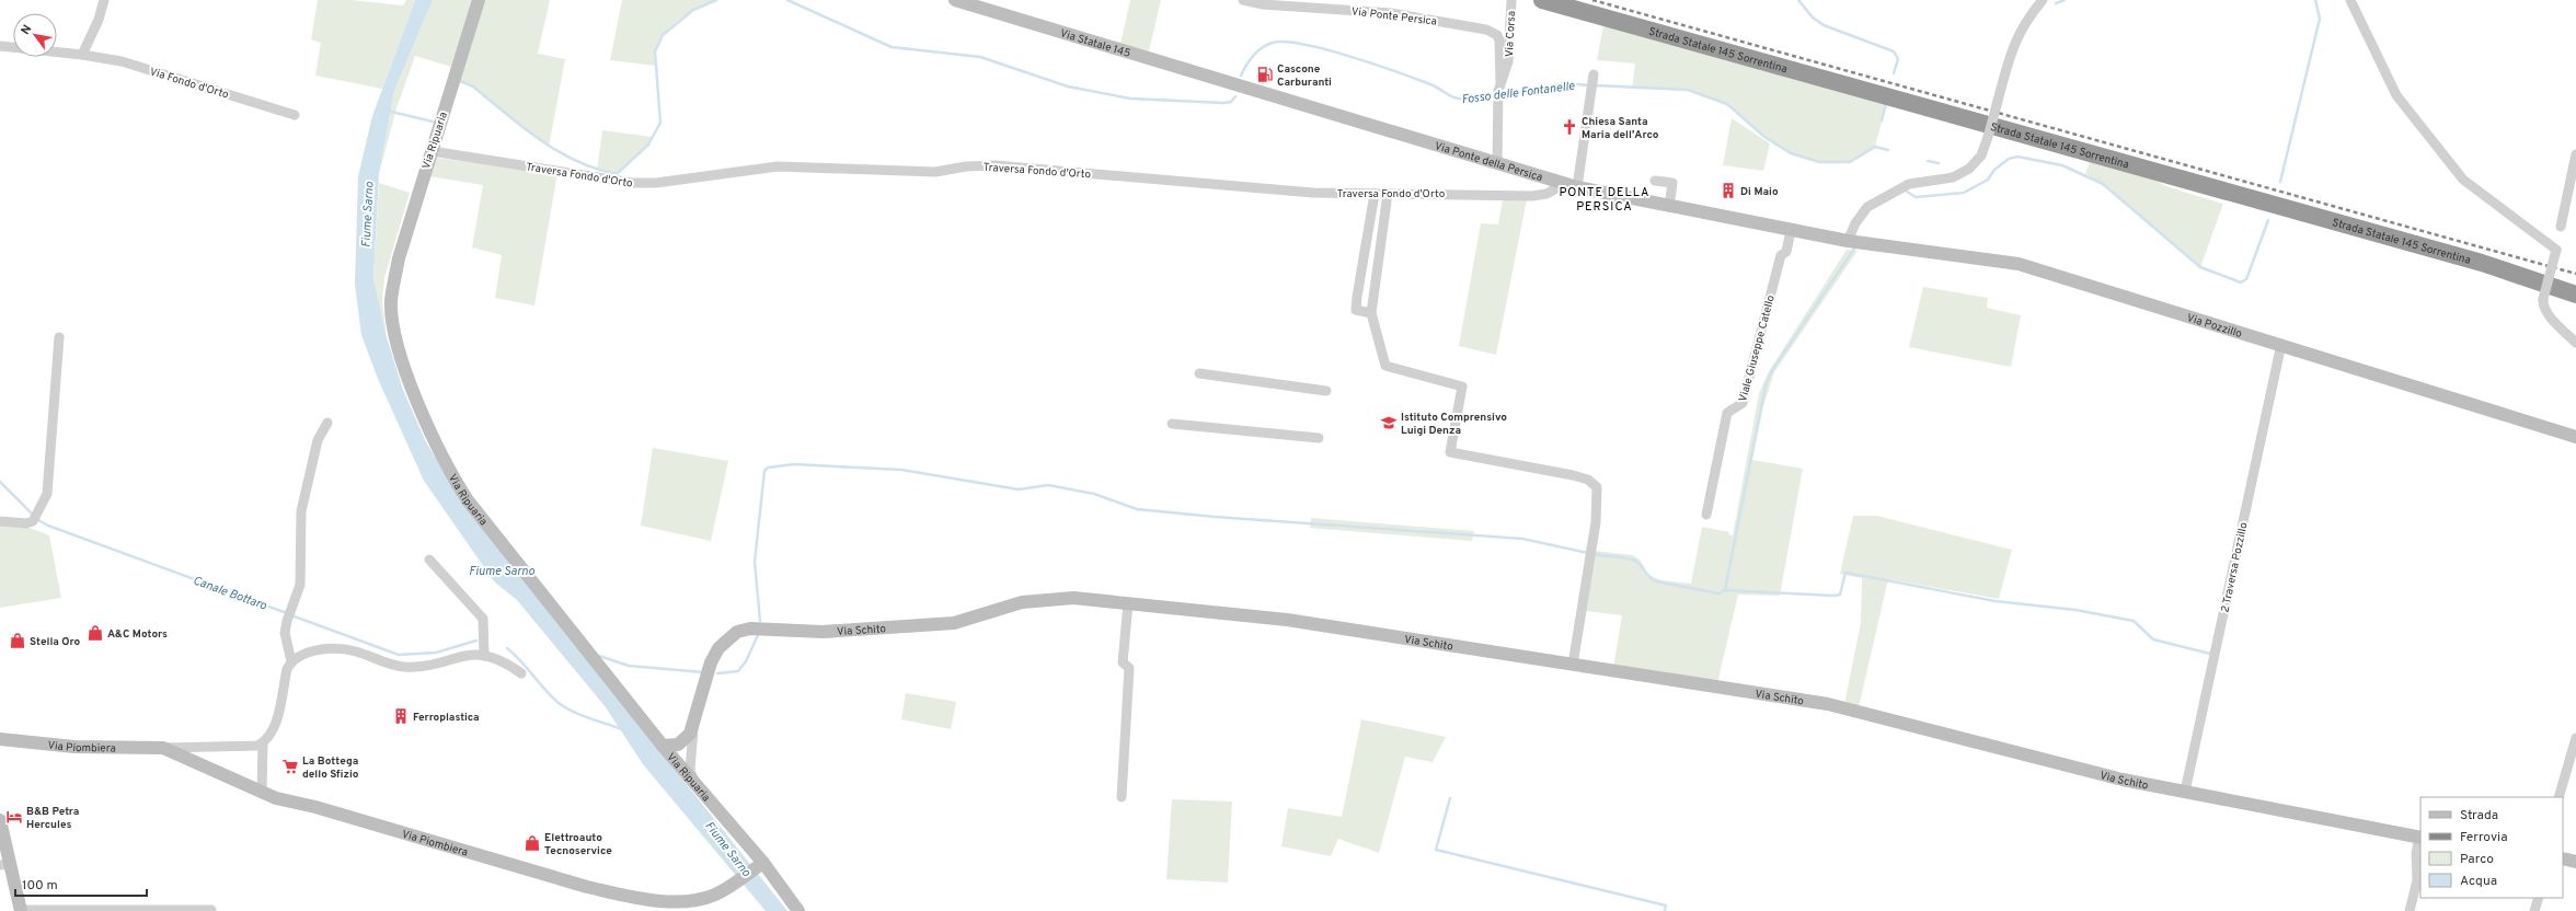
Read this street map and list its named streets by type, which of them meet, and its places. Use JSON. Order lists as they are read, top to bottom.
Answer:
{
  "streets": {
    "highway": ["Strada Statale 145 Sorrentina"],
    "street": [
      "Via Ponte Persica",
      "Via Corsa",
      "Via Statale 145",
      "Via Fondo d'Orto",
      "Via Ripuaria",
      "Via Ponte della Persica",
      "Traversa Fondo d'Orto",
      "Via Pozzillo",
      "Viale Giuseppe Catello",
      "2 Traversa Pozzillo",
      "Via Schito",
      "Via Piombiera"
    ]
  },
  "crossings": [
    ["Via Ponte Persica", "Via Corsa"],
    ["Via Corsa", "Via Ponte della Persica"],
    ["Via Statale 145", "Via Ponte della Persica"],
    ["Via Ripuaria", "Traversa Fondo d'Orto"],
    ["Via Ripuaria", "Via Schito"],
    ["Via Ripuaria", "Via Piombiera"],
    ["Via Ponte della Persica", "Traversa Fondo d'Orto"],
    ["Via Ponte della Persica", "Via Pozzillo"],
    ["Via Ponte della Persica", "Viale Giuseppe Catello"],
    ["Via Pozzillo", "2 Traversa Pozzillo"],
    ["2 Traversa Pozzillo", "Via Schito"]
  ],
  "districts": ["PONTE DELLA PERSICA"],
  "water": ["Fosso delle Fontanelle", "Fiume Sarno", "Canale Bottaro"],
  "places": {
    "fuel station": ["Cascone Carburanti"],
    "church": ["Chiesa Santa Maria dell'Arco"],
    "building": ["Di Maio", "Ferroplastica"],
    "school or university": ["Istituto Comprensivo Luigi Denza"],
    "shop": ["A&C Motors", "Stella Oro", "Elettroauto Tecnoservice"],
    "supermarket": ["La Bottega dello Sfizio"],
    "hotel": ["B&B Petra Hercules"]
  },
  "legend": [
    "Strada",
    "Ferrovia",
    "Parco",
    "Acqua"
  ],
  "scale_bar": "100 m",
  "north": "top left"
}
